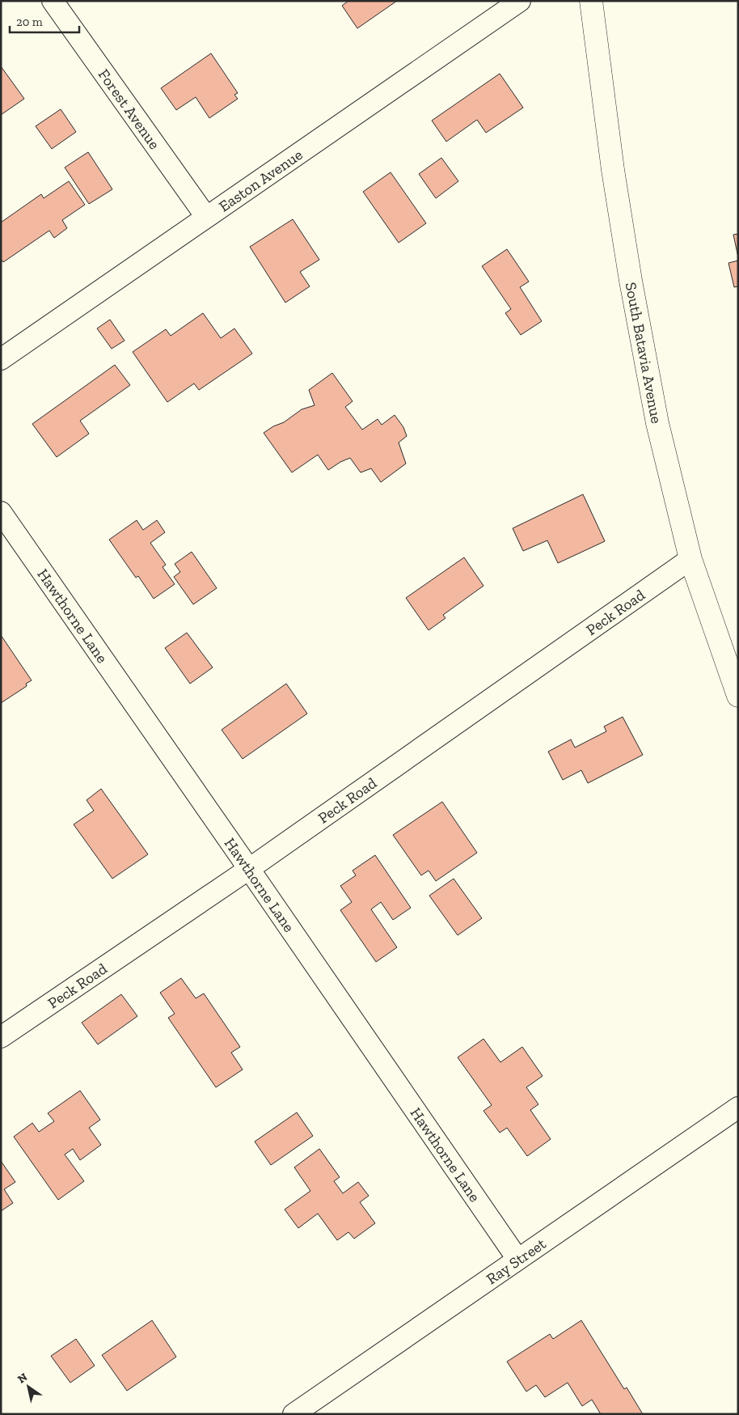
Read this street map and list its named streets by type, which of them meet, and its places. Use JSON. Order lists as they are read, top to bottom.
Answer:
{
  "streets": {
    "main road": ["South Batavia Avenue"],
    "street": [
      "Forest Avenue",
      "Easton Avenue",
      "Peck Road",
      "Hawthorne Lane",
      "Ray Street"
    ]
  },
  "crossings": [
    ["Forest Avenue", "Easton Avenue"],
    ["South Batavia Avenue", "Peck Road"],
    ["Peck Road", "Hawthorne Lane"],
    ["Hawthorne Lane", "Ray Street"]
  ],
  "scale_bar": "20 m",
  "north": "top left"
}
